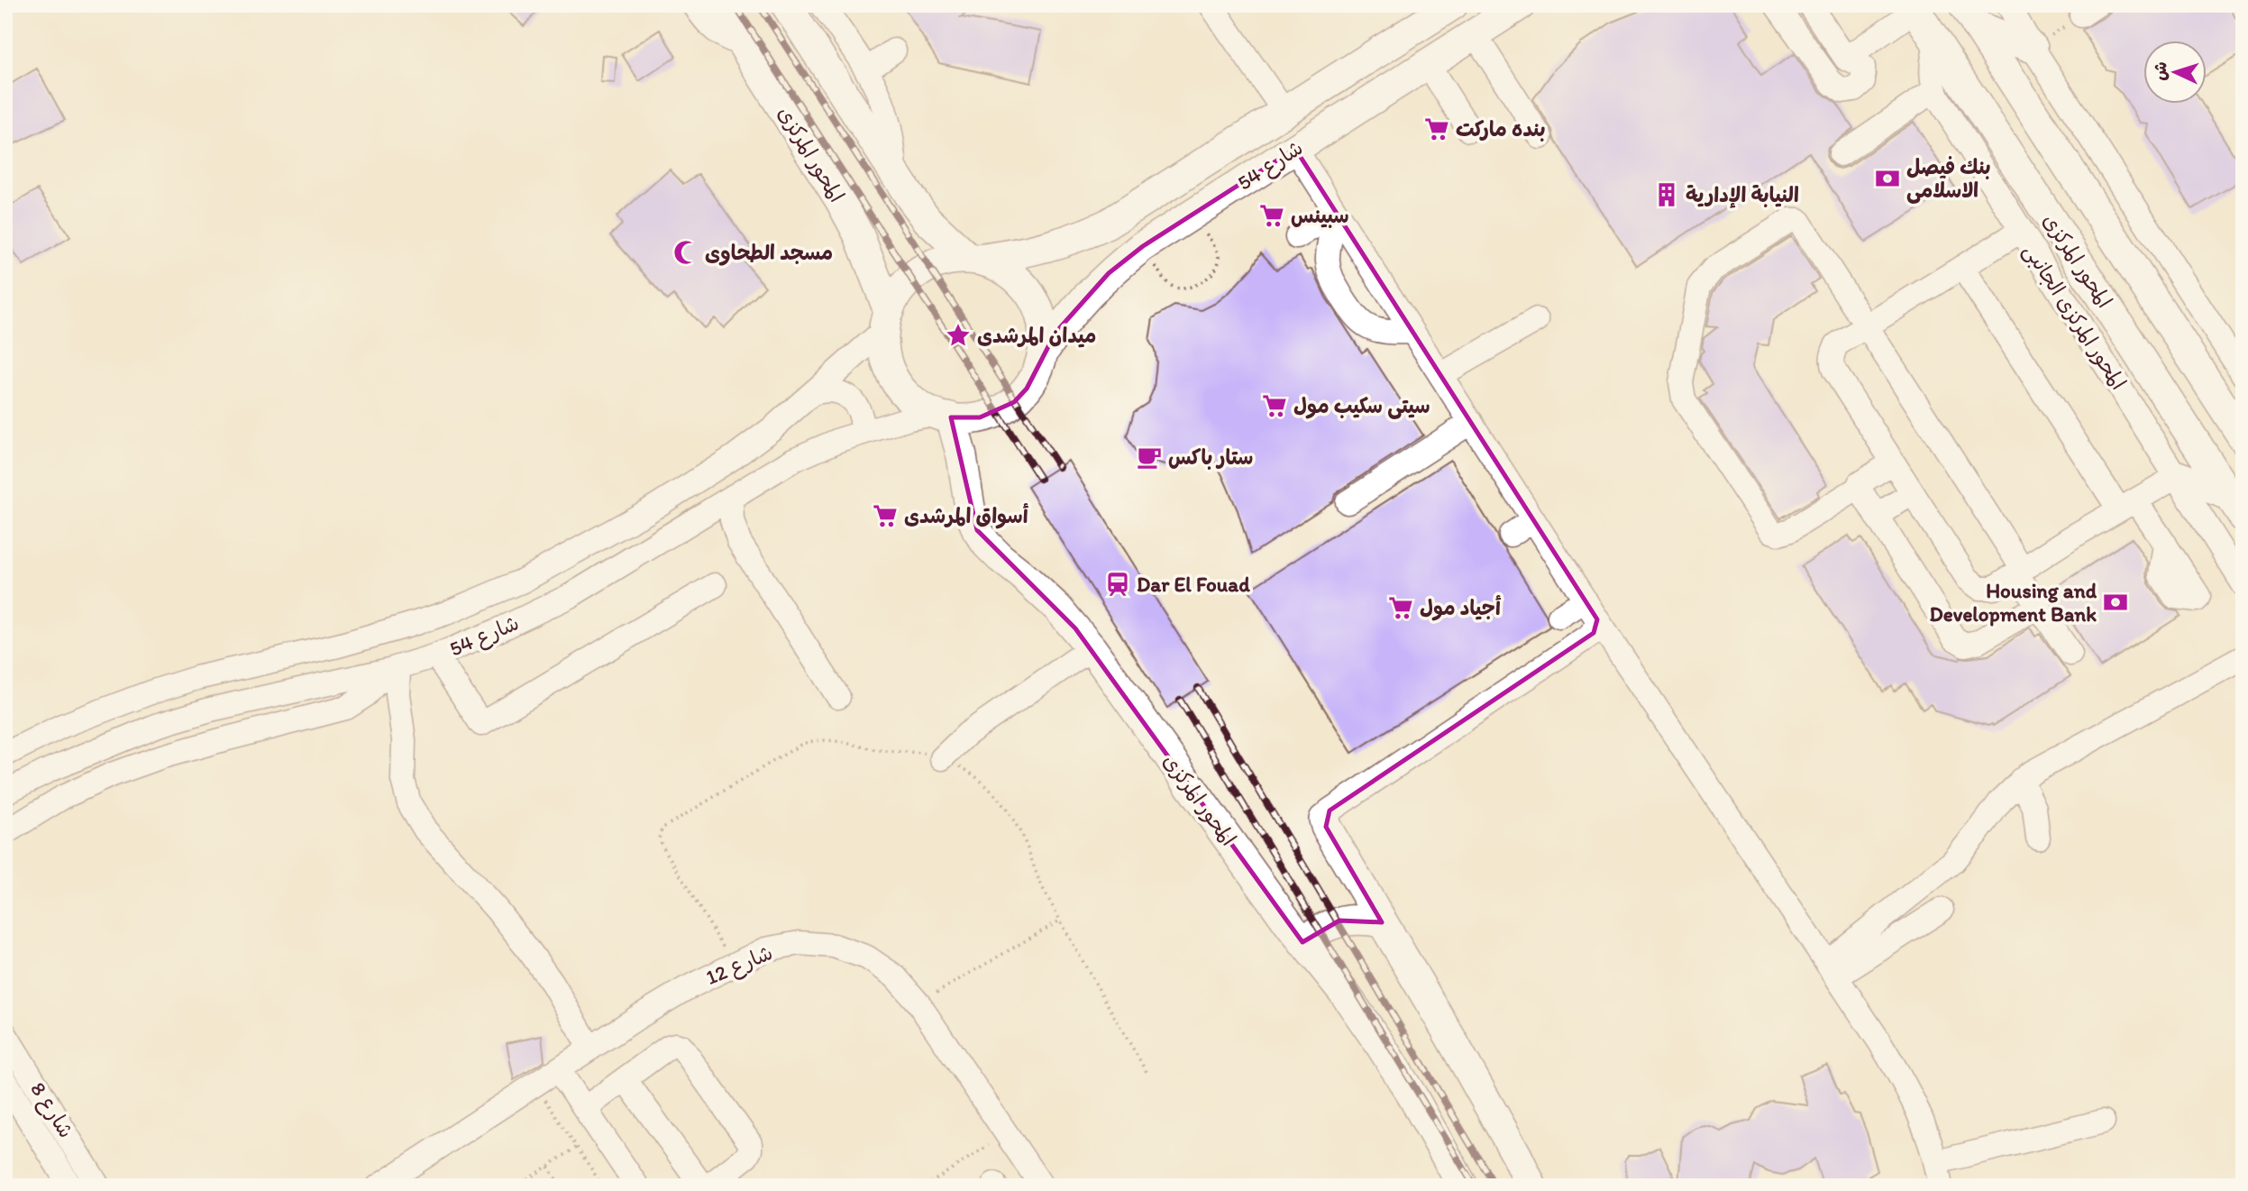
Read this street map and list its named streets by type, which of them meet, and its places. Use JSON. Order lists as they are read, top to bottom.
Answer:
{
  "streets": {
    "main road": ["المحور المركزى", "شارع 54"],
    "street": ["المحور المركزى الجانبى", "شارع 12", "شارع 8"]
  },
  "crossings": [
    ["المحور المركزى", "شارع 54"],
    ["المحور المركزى", "المحور المركزى الجانبى"]
  ],
  "places": {
    "supermarket": [
      "بنده ماركت",
      "سبينس",
      "سيتى سكيب مول",
      "أسواق المرشدى",
      "أجياد مول"
    ],
    "bank": ["بنك فيصل الاسلامى", "Housing and Development Bank"],
    "building": ["النيابة الإدارية"],
    "mosque": ["مسجد الطحاوى"],
    "place": ["ميدان المرشدى"],
    "cafe": ["ستار باكس"],
    "station": ["Dar El Fouad"]
  },
  "north": "left"
}
